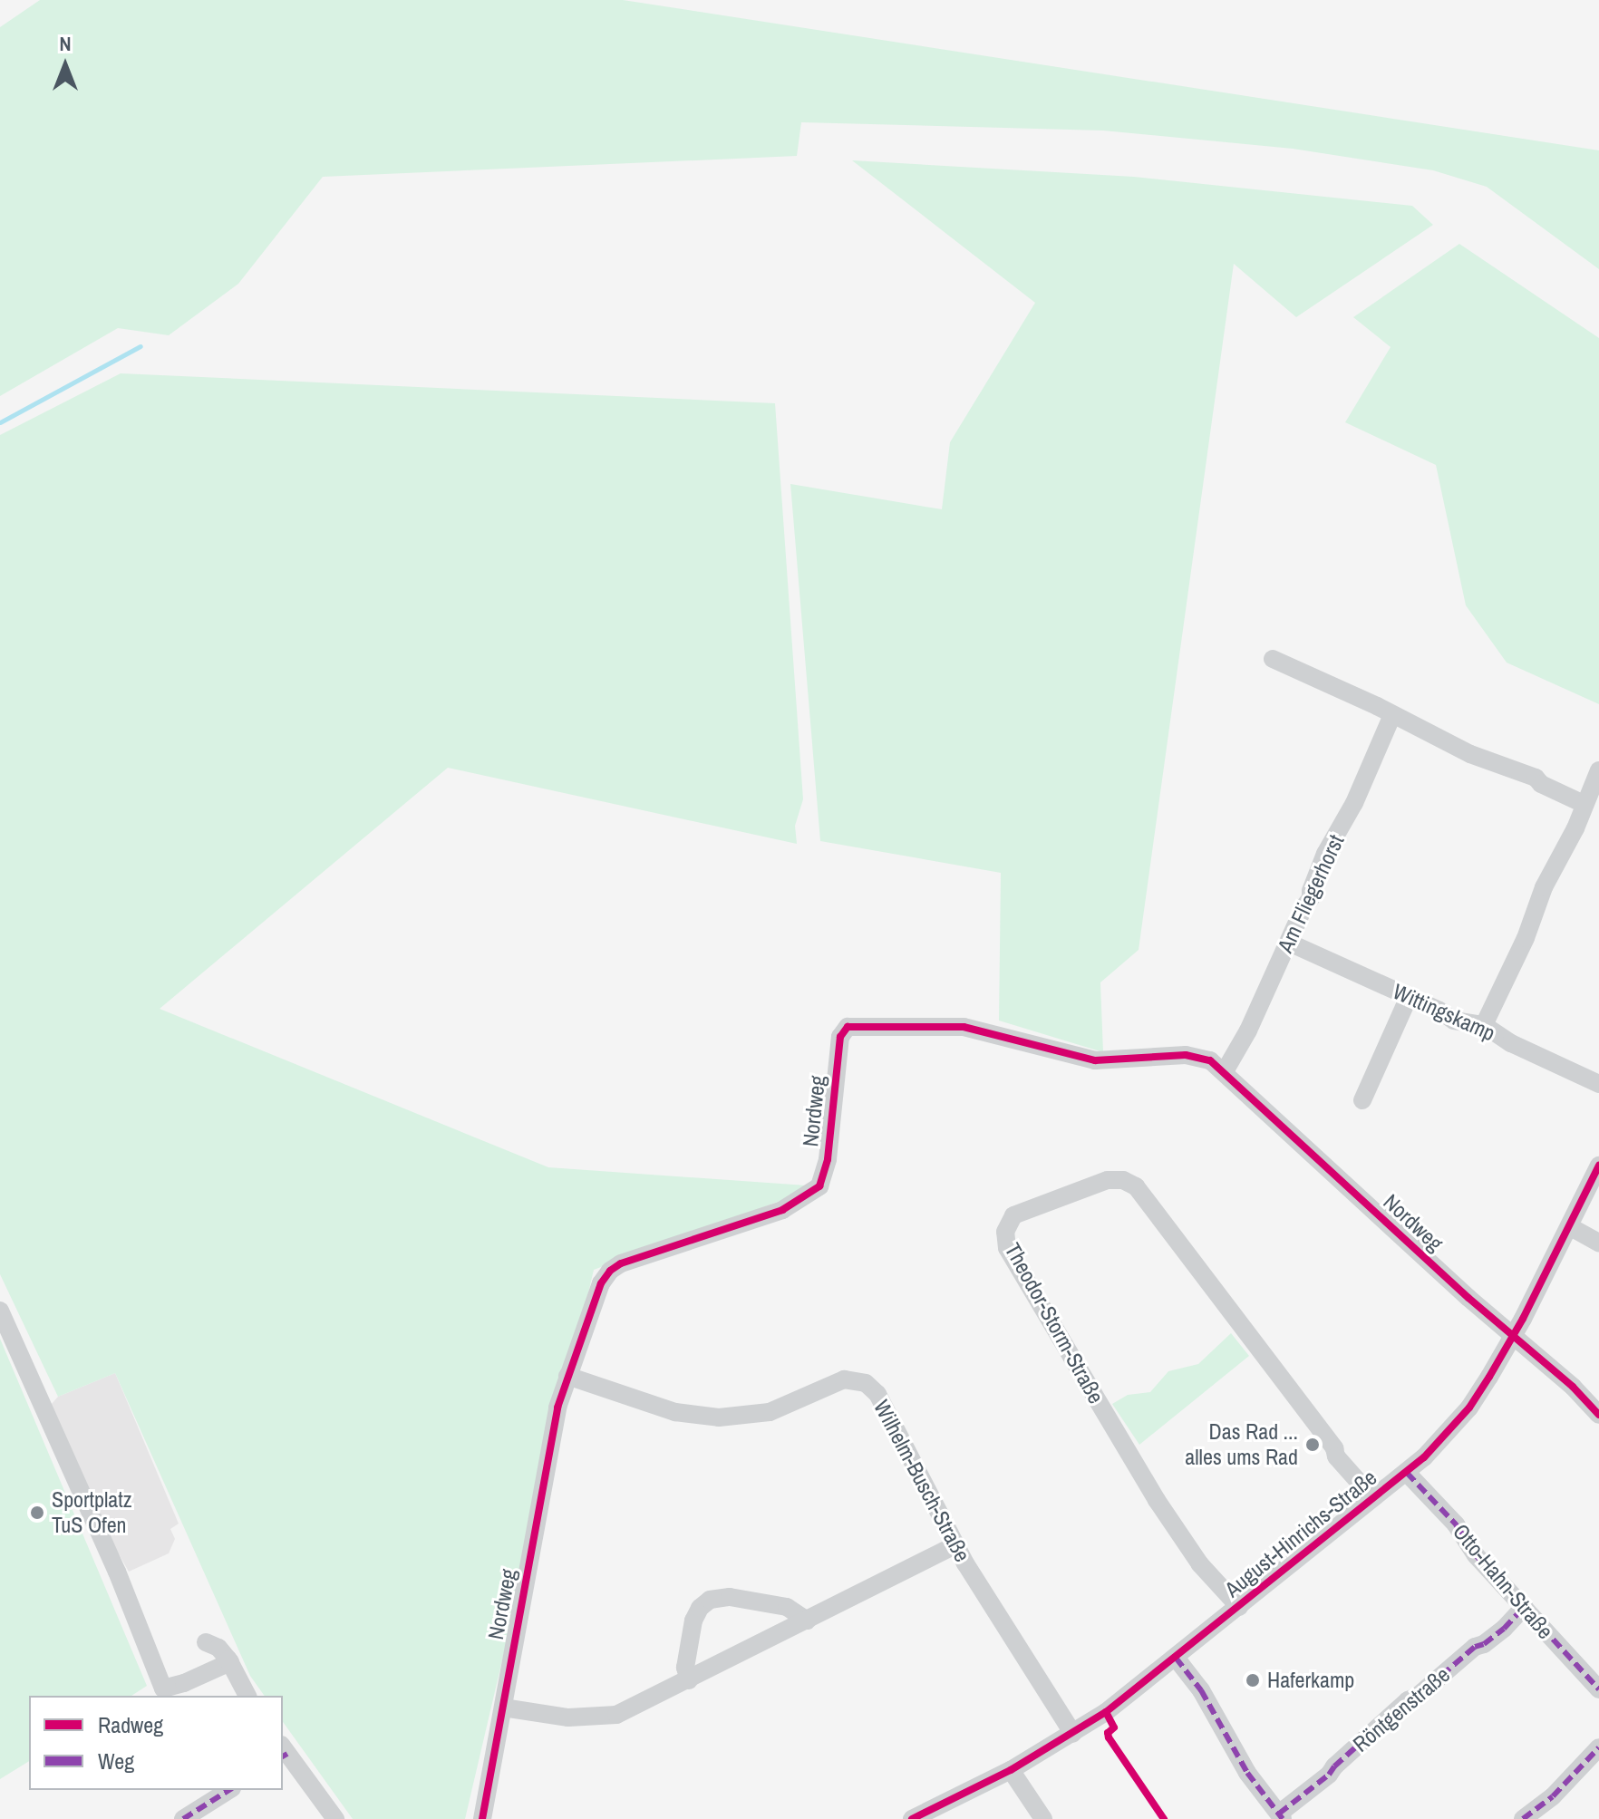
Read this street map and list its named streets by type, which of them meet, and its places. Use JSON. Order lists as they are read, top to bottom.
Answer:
{
  "streets": {
    "street": [
      "Am Fliegerhorst",
      "Wittingskamp",
      "Nordweg",
      "Theodor-Storm-Straße",
      "Wilhelm-Busch-Straße",
      "August-Hinrichs-Straße",
      "Otto-Hahn-Straße",
      "Röntgenstraße"
    ]
  },
  "crossings": [
    ["Am Fliegerhorst", "Wittingskamp"],
    ["Am Fliegerhorst", "Nordweg"],
    ["Nordweg", "Wilhelm-Busch-Straße"],
    ["Nordweg", "August-Hinrichs-Straße"],
    ["Theodor-Storm-Straße", "August-Hinrichs-Straße"],
    ["Wilhelm-Busch-Straße", "August-Hinrichs-Straße"],
    ["August-Hinrichs-Straße", "Otto-Hahn-Straße"],
    ["Otto-Hahn-Straße", "Röntgenstraße"]
  ],
  "places": ["Das Rad ... alles ums Rad", "Sportplatz TuS Ofen", "Haferkamp"],
  "legend": ["Radweg", "Weg"],
  "north": "top"
}
